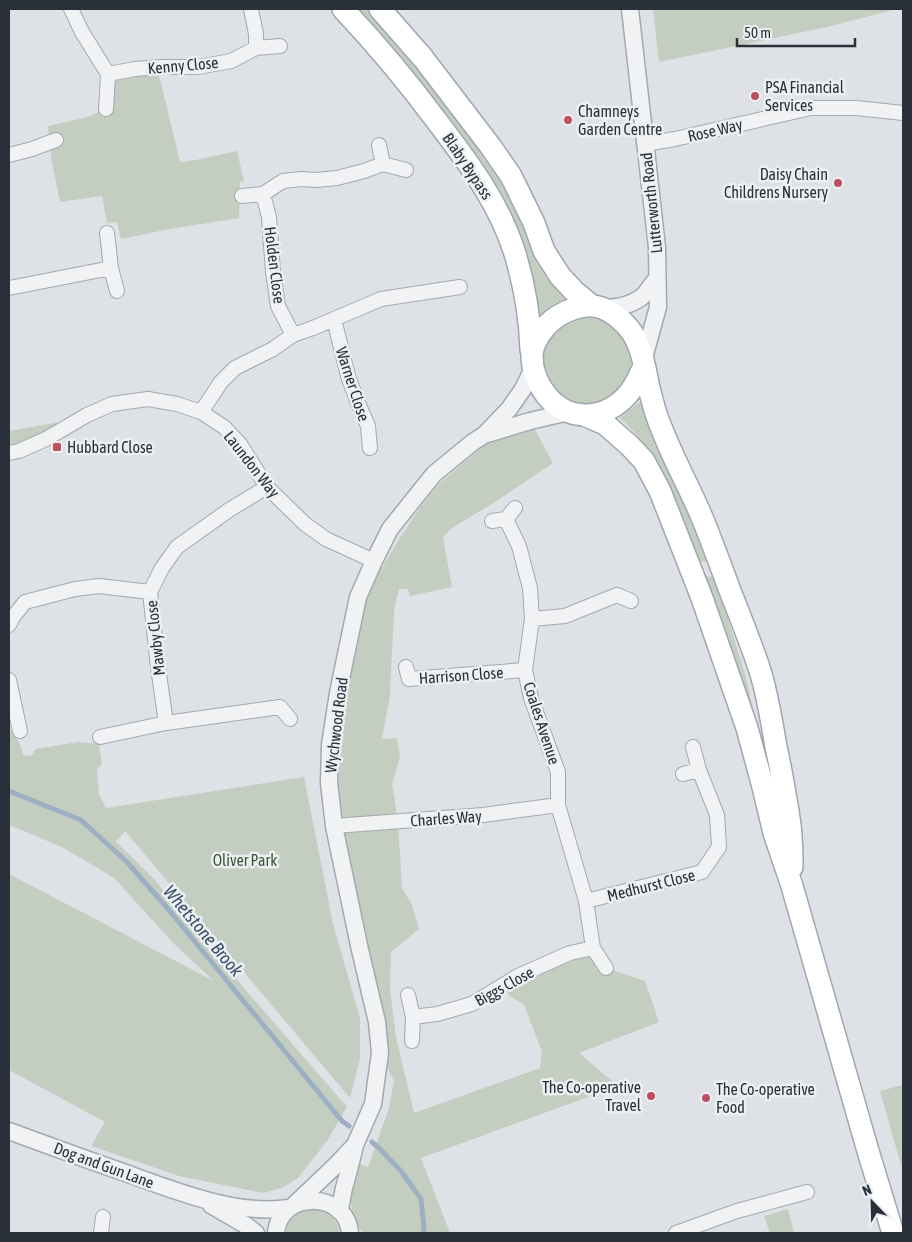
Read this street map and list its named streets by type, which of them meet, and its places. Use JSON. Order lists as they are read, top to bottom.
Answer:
{
  "streets": {
    "main road": ["Blaby Bypass"],
    "street": [
      "Kenny Close",
      "Rose Way",
      "Lutterworth Road",
      "Holden Close",
      "Warner Close",
      "Laundon Way",
      "Mawby Close",
      "Harrison Close",
      "Coales Avenue",
      "Wychwood Road",
      "Charles Way",
      "Medhurst Close",
      "Biggs Close",
      "Dog and Gun Lane"
    ]
  },
  "crossings": [
    ["Rose Way", "Lutterworth Road"],
    ["Blaby Bypass", "Lutterworth Road"],
    ["Blaby Bypass", "Wychwood Road"],
    ["Lutterworth Road", "Wychwood Road"],
    ["Laundon Way", "Mawby Close"],
    ["Laundon Way", "Wychwood Road"],
    ["Harrison Close", "Coales Avenue"],
    ["Coales Avenue", "Charles Way"],
    ["Coales Avenue", "Medhurst Close"],
    ["Coales Avenue", "Biggs Close"],
    ["Wychwood Road", "Charles Way"],
    ["Wychwood Road", "Dog and Gun Lane"]
  ],
  "water": ["Whetstone Brook"],
  "parks": ["Oliver Park"],
  "places": {
    "other": [
      "PSA Financial Services",
      "Chamneys Garden Centre",
      "Daisy Chain Childrens Nursery",
      "The Co-operative Travel",
      "The Co-operative Food"
    ],
    "transit": ["Hubbard Close"]
  },
  "scale_bar": "50 m",
  "north": "top left"
}
